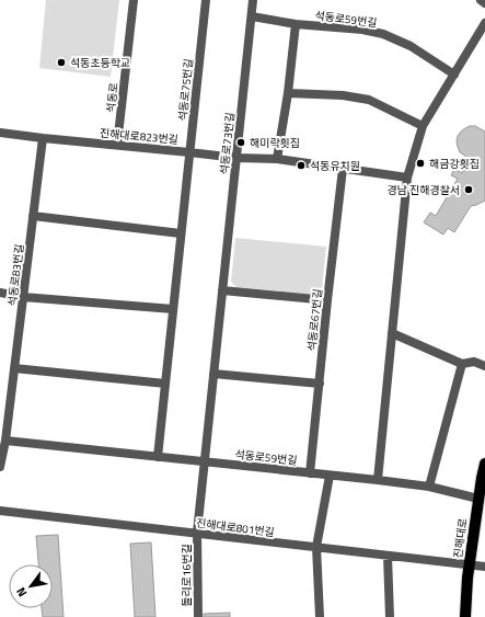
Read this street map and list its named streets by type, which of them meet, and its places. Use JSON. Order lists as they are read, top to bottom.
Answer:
{
  "streets": {
    "main road": ["진해대로"],
    "street": [
      "석동로59번길",
      "석동로75번길",
      "석동로",
      "진해대로823번길",
      "석동로73번길",
      "석동로83번길",
      "석동로67번길",
      "진해대로801번길",
      "돌리로16번길"
    ]
  },
  "crossings": [
    ["석동로59번길", "석동로75번길"],
    ["석동로59번길", "석동로73번길"],
    ["석동로59번길", "석동로83번길"],
    ["석동로59번길", "석동로67번길"],
    ["석동로59번길", "진해대로"],
    ["석동로75번길", "진해대로823번길"],
    ["석동로", "진해대로823번길"],
    ["진해대로823번길", "석동로73번길"],
    ["진해대로823번길", "석동로83번길"],
    ["진해대로823번길", "석동로67번길"],
    ["석동로73번길", "진해대로801번길"],
    ["석동로73번길", "돌리로16번길"],
    ["진해대로801번길", "진해대로"],
    ["진해대로801번길", "돌리로16번길"]
  ],
  "places": [
    "석동초등학교",
    "해미락횟집",
    "해금강횟집",
    "석동유치원",
    "경남 진해경찰서"
  ],
  "north": "bottom left"
}
